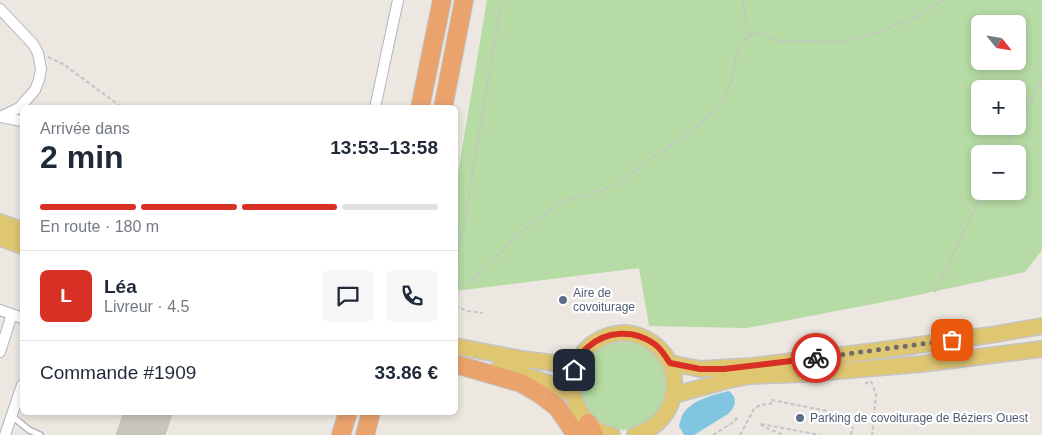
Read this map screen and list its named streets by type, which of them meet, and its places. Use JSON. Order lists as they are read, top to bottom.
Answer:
{
  "places": ["Aire de covoiturage", "Parking de covoiturage de Béziers Ouest"],
  "north": "bottom right",
  "page": {
    "map_buttons": ["+", "−"],
    "heading": ["2 min", "Arrivée dans", "13:53–13:58"],
    "panel": [
      "Léa",
      "Livreur · 4.5",
      "Commande #1909",
      "33.86 €"
    ],
    "bar": "En route · 180 m",
    "round": "L"
  }
}
